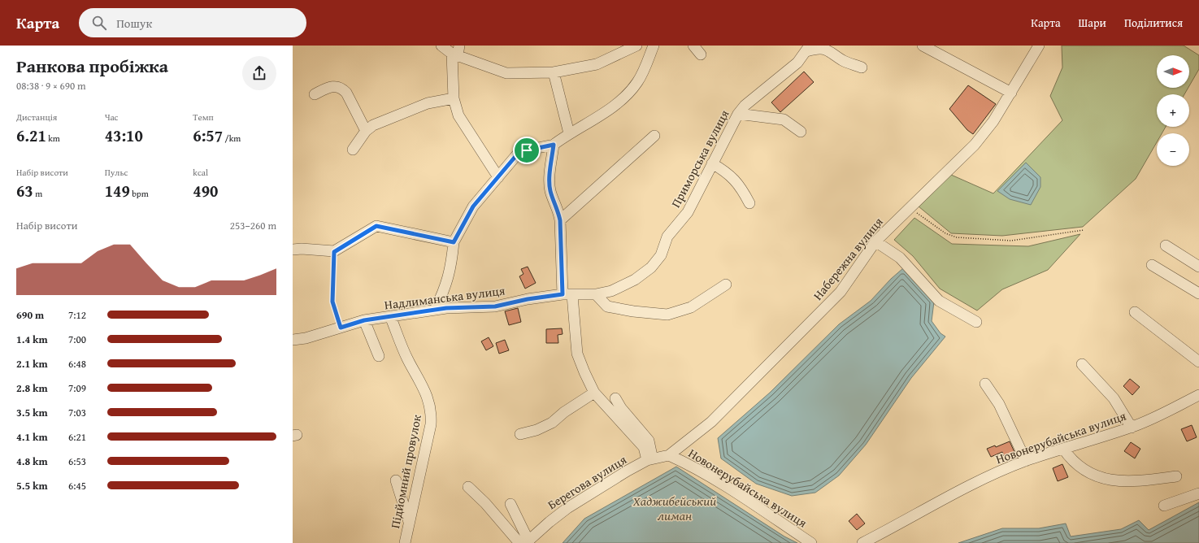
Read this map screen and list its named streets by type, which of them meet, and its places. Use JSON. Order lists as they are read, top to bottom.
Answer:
{
  "streets": {
    "street": [
      "Приморська вулиця",
      "Набережна вулиця",
      "Надлиманська вулиця",
      "Новонерубайська вулиця",
      "Підйомний провулок",
      "Берегова вулиця"
    ]
  },
  "crossings": [
    ["Приморська вулиця", "Надлиманська вулиця"],
    ["Набережна вулиця", "Новонерубайська вулиця"],
    ["Набережна вулиця", "Берегова вулиця"],
    ["Надлиманська вулиця", "Підйомний провулок"],
    ["Новонерубайська вулиця", "Берегова вулиця"]
  ],
  "water": ["Хаджибейський лиман"],
  "north": "right",
  "page": {
    "header": "Карта",
    "search": "Пошук",
    "nav": ["Карта", "Шари", "Поділитися"],
    "heading": ["Ранкова пробіжка", "08:38 · 9 × 690 m"],
    "map_buttons": ["+", "−"],
    "stats": [
      ["Дистанція", "6.21 km"],
      ["Час", "43:10"],
      ["Темп", "6:57 /km"],
      ["Набір висоти", "63 m"],
      ["Пульс", "149 bpm"],
      ["kcal", "490"]
    ],
    "chart": ["Набір висоти", "253–260 m"],
    "list": [
      {
        "name": "690 m",
        "note": "7:12"
      },
      {
        "name": "1.4 km",
        "note": "7:00"
      },
      {
        "name": "2.1 km",
        "note": "6:48"
      },
      {
        "name": "2.8 km",
        "note": "7:09"
      },
      {
        "name": "3.5 km",
        "note": "7:03"
      },
      {
        "name": "4.1 km",
        "note": "6:21"
      },
      {
        "name": "4.8 km",
        "note": "6:53"
      },
      {
        "name": "5.5 km",
        "note": "6:45"
      }
    ]
  }
}
